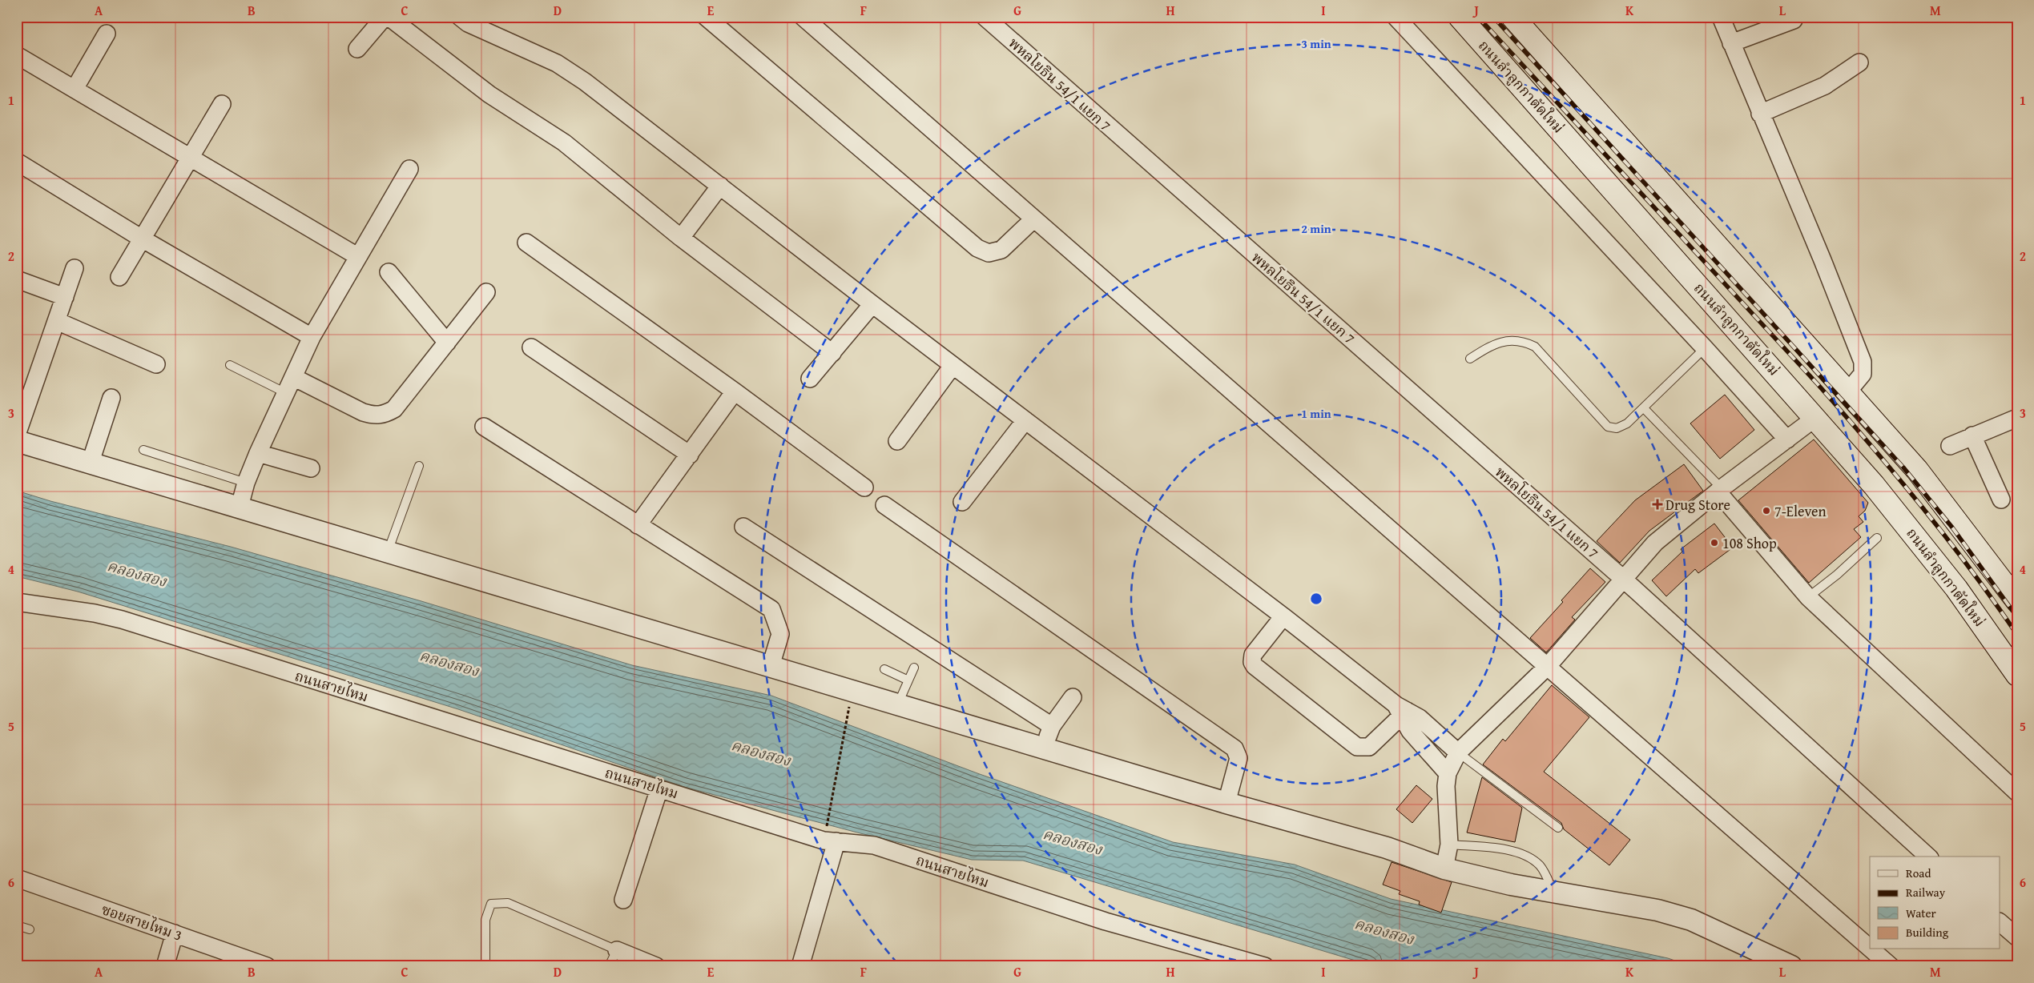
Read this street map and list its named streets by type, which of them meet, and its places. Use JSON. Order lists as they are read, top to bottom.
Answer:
{
  "streets": {
    "main road": ["ถนนลำลูกกาตัดใหม่"],
    "street": ["พหลโยธิน 54/1 แยก 7", "ถนนสายไหม", "ซอยสายไหม 3"]
  },
  "water": ["คลองสอง"],
  "places": {
    "health": ["Drug Store"],
    "other": ["7-Eleven", "108 Shop"]
  },
  "legend": [
    "Road",
    "Railway",
    "Water",
    "Building"
  ],
  "grid": {
    "columns": [
      "A",
      "B",
      "C",
      "D",
      "E",
      "F",
      "G",
      "H",
      "I",
      "J",
      "K",
      "L",
      "M"
    ],
    "rows": [
      "1",
      "2",
      "3",
      "4",
      "5",
      "6"
    ]
  },
  "rings": ["3 min", "2 min", "1 min"]
}
